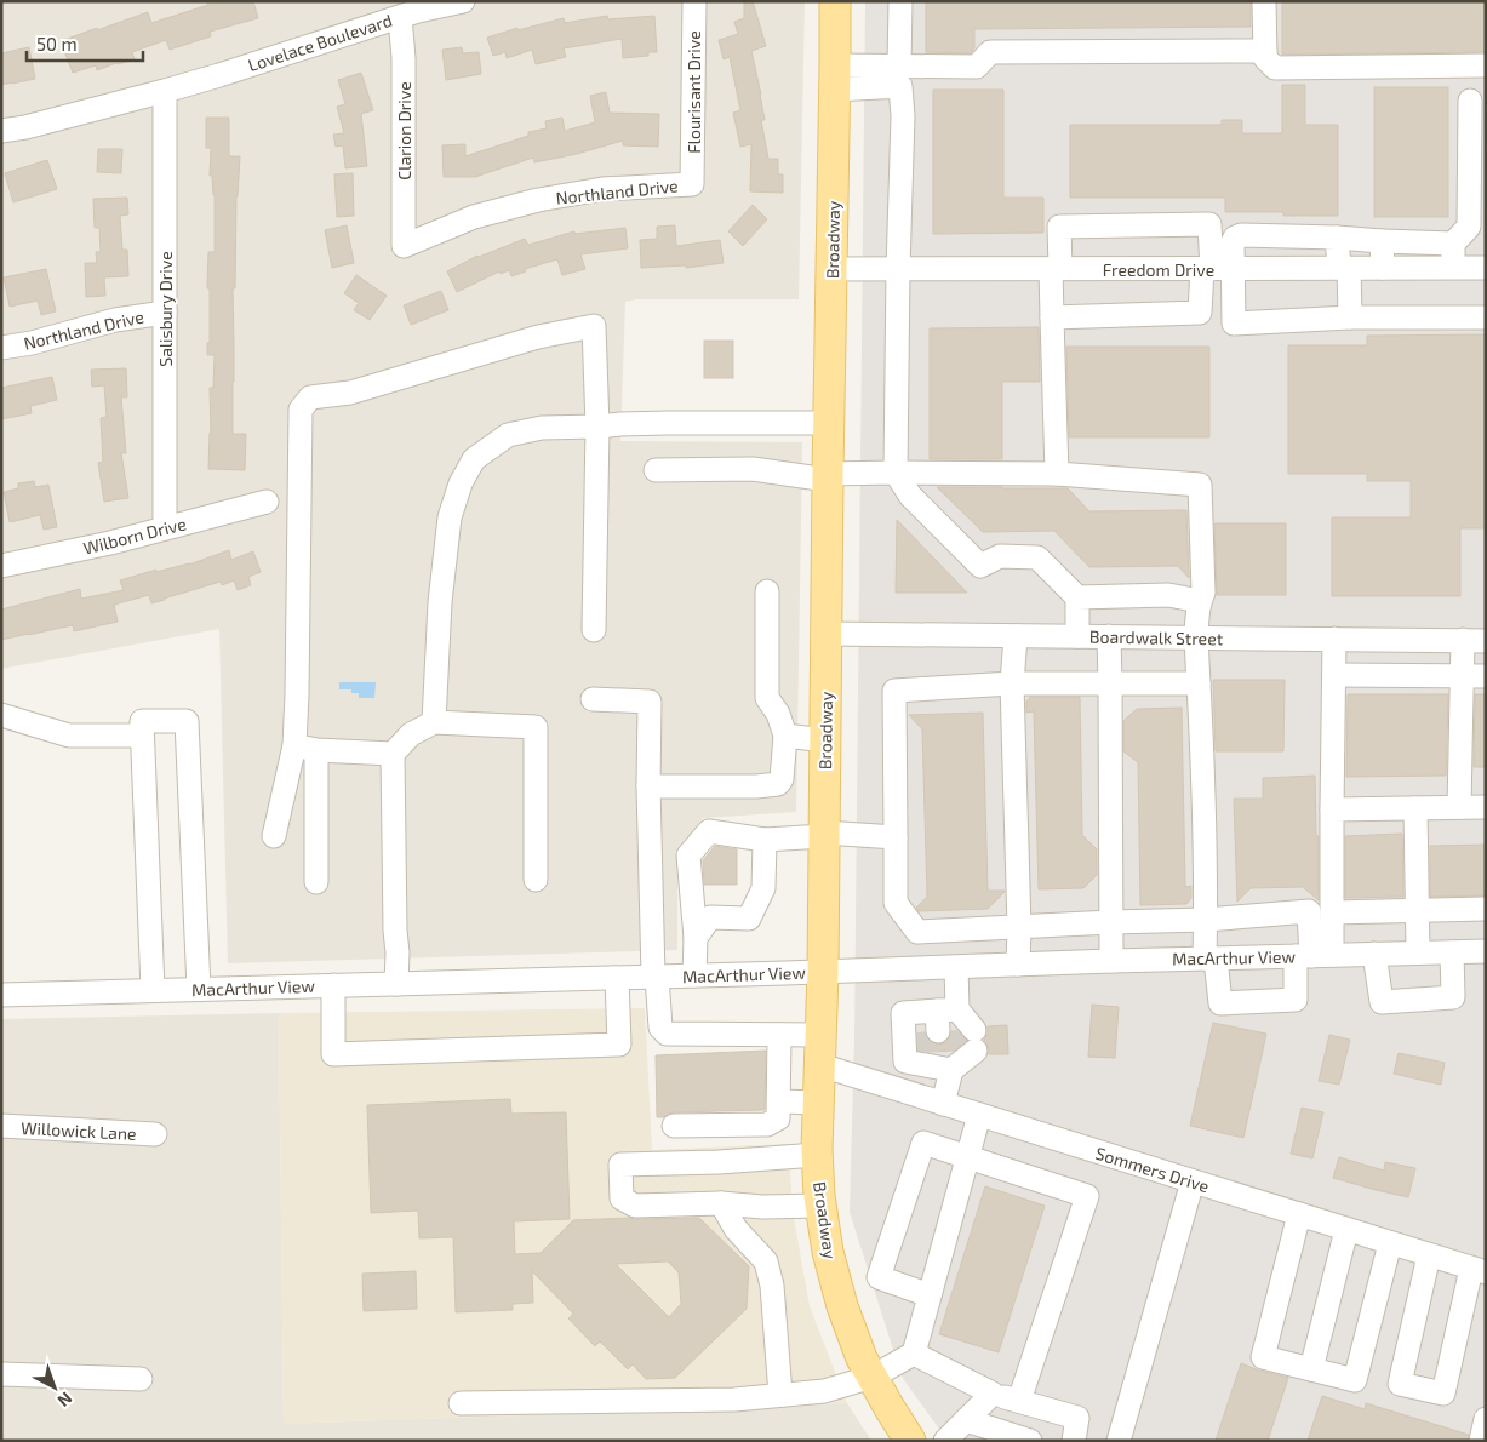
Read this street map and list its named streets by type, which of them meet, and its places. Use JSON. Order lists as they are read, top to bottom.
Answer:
{
  "streets": {
    "main road": ["Broadway"],
    "street": [
      "Lovelace Boulevard",
      "Flourisant Drive",
      "Clarion Drive",
      "Northland Drive",
      "Freedom Drive",
      "Salisbury Drive",
      "Wilborn Drive",
      "Boardwalk Street",
      "MacArthur View",
      "Willowick Lane",
      "Sommers Drive"
    ]
  },
  "crossings": [
    ["Lovelace Boulevard", "Clarion Drive"],
    ["Lovelace Boulevard", "Salisbury Drive"],
    ["Flourisant Drive", "Northland Drive"],
    ["Clarion Drive", "Northland Drive"],
    ["Northland Drive", "Salisbury Drive"],
    ["Broadway", "Freedom Drive"],
    ["Broadway", "Boardwalk Street"],
    ["Broadway", "MacArthur View"],
    ["Broadway", "Sommers Drive"],
    ["Salisbury Drive", "Wilborn Drive"]
  ],
  "scale_bar": "50 m",
  "north": "bottom right"
}
